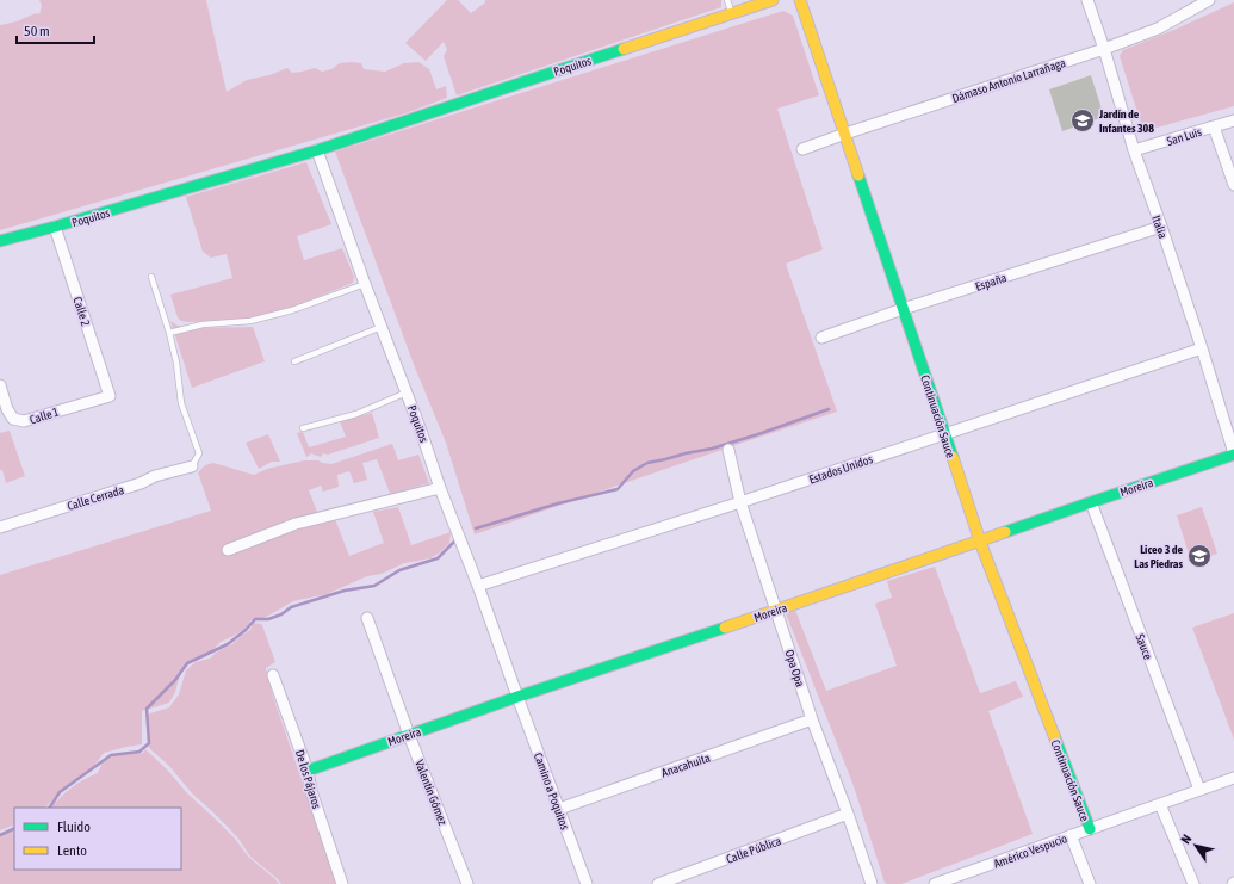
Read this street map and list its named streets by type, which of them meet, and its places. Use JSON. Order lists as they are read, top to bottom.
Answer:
{
  "streets": {
    "street": [
      "Poquitos",
      "Dámaso Antonio Larrañaga",
      "San Luis",
      "Italia",
      "España",
      "Calle 2",
      "Calle 1",
      "Continuación Sauce",
      "Estados Unidos",
      "Moreira",
      "Calle Cerrada",
      "Sauce",
      "Opa Opa",
      "Anacahuita",
      "De los Pájaros",
      "Camino a Poquitos",
      "Valentín Gómez",
      "Calle Pública",
      "Américo Vespucio"
    ]
  },
  "crossings": [
    ["Poquitos", "Calle 2"],
    ["Poquitos", "Estados Unidos"],
    ["Poquitos", "Moreira"],
    ["Poquitos", "Camino a Poquitos"],
    ["Dámaso Antonio Larrañaga", "Italia"],
    ["Dámaso Antonio Larrañaga", "Continuación Sauce"],
    ["San Luis", "Italia"],
    ["Italia", "España"],
    ["Italia", "Estados Unidos"],
    ["Italia", "Moreira"],
    ["España", "Continuación Sauce"],
    ["Calle 2", "Calle 1"],
    ["Continuación Sauce", "Estados Unidos"],
    ["Continuación Sauce", "Moreira"],
    ["Continuación Sauce", "Américo Vespucio"],
    ["Estados Unidos", "Opa Opa"],
    ["Moreira", "Sauce"],
    ["Moreira", "Opa Opa"],
    ["Moreira", "De los Pájaros"],
    ["Moreira", "Camino a Poquitos"],
    ["Moreira", "Valentín Gómez"],
    ["Sauce", "Américo Vespucio"],
    ["Opa Opa", "Anacahuita"],
    ["Opa Opa", "Calle Pública"],
    ["Anacahuita", "Camino a Poquitos"]
  ],
  "places": {
    "school or university": ["Jardín de Infantes 308", "Liceo 3 de Las Piedras"]
  },
  "legend": ["Fluido", "Lento"],
  "scale_bar": "50 m",
  "north": "top left"
}
